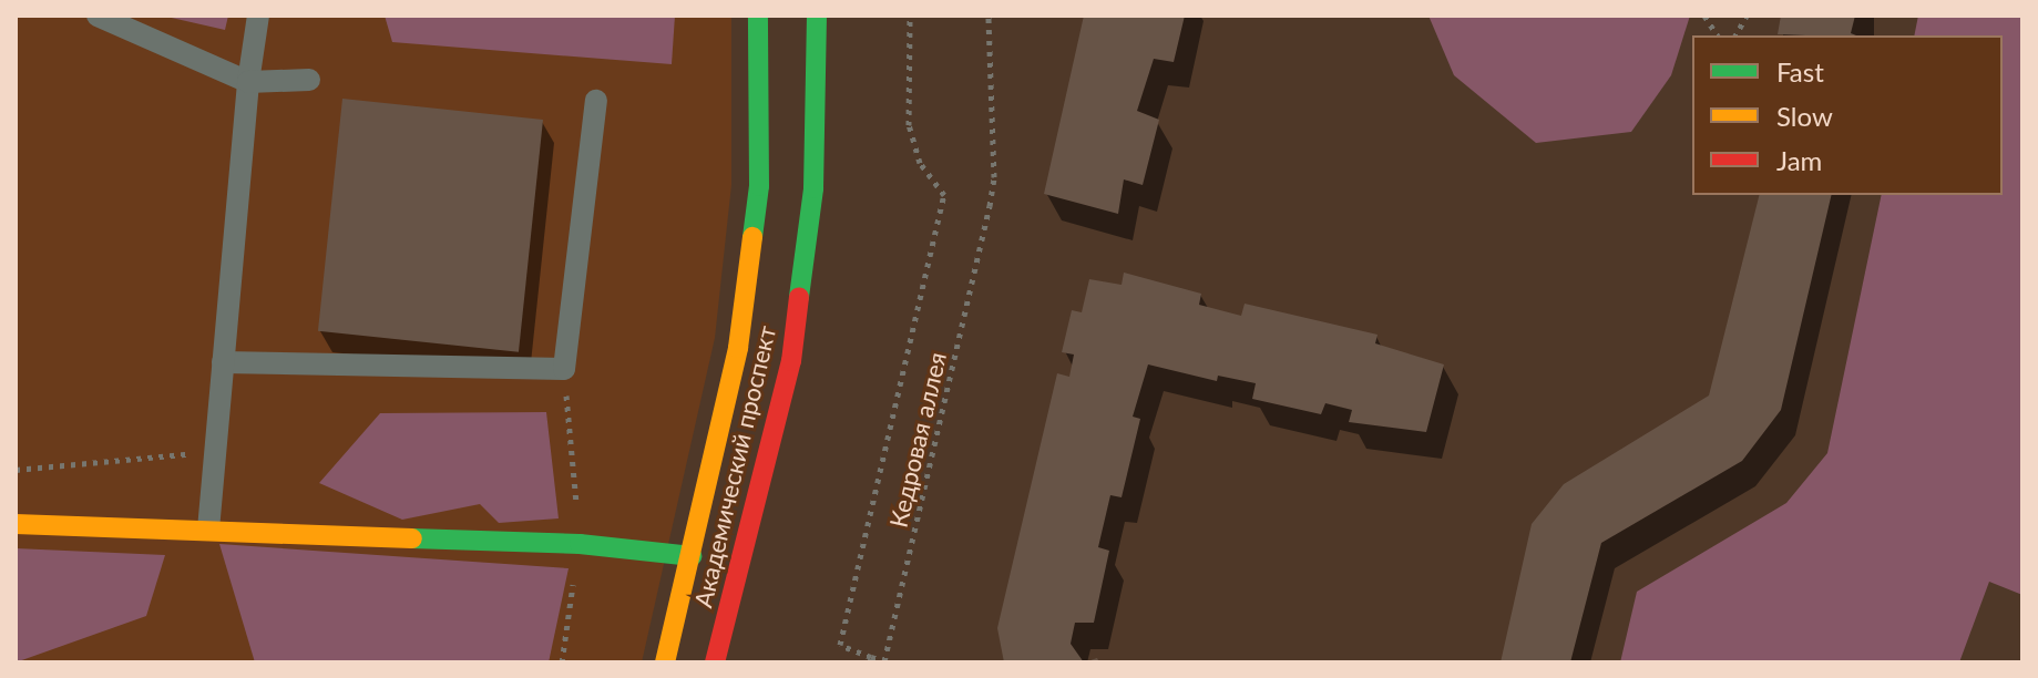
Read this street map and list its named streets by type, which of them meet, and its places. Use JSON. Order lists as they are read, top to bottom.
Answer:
{
  "streets": {
    "main road": ["Академический проспект"],
    "path": ["Кедровая аллея"]
  },
  "legend": ["Fast", "Slow", "Jam"]
}
